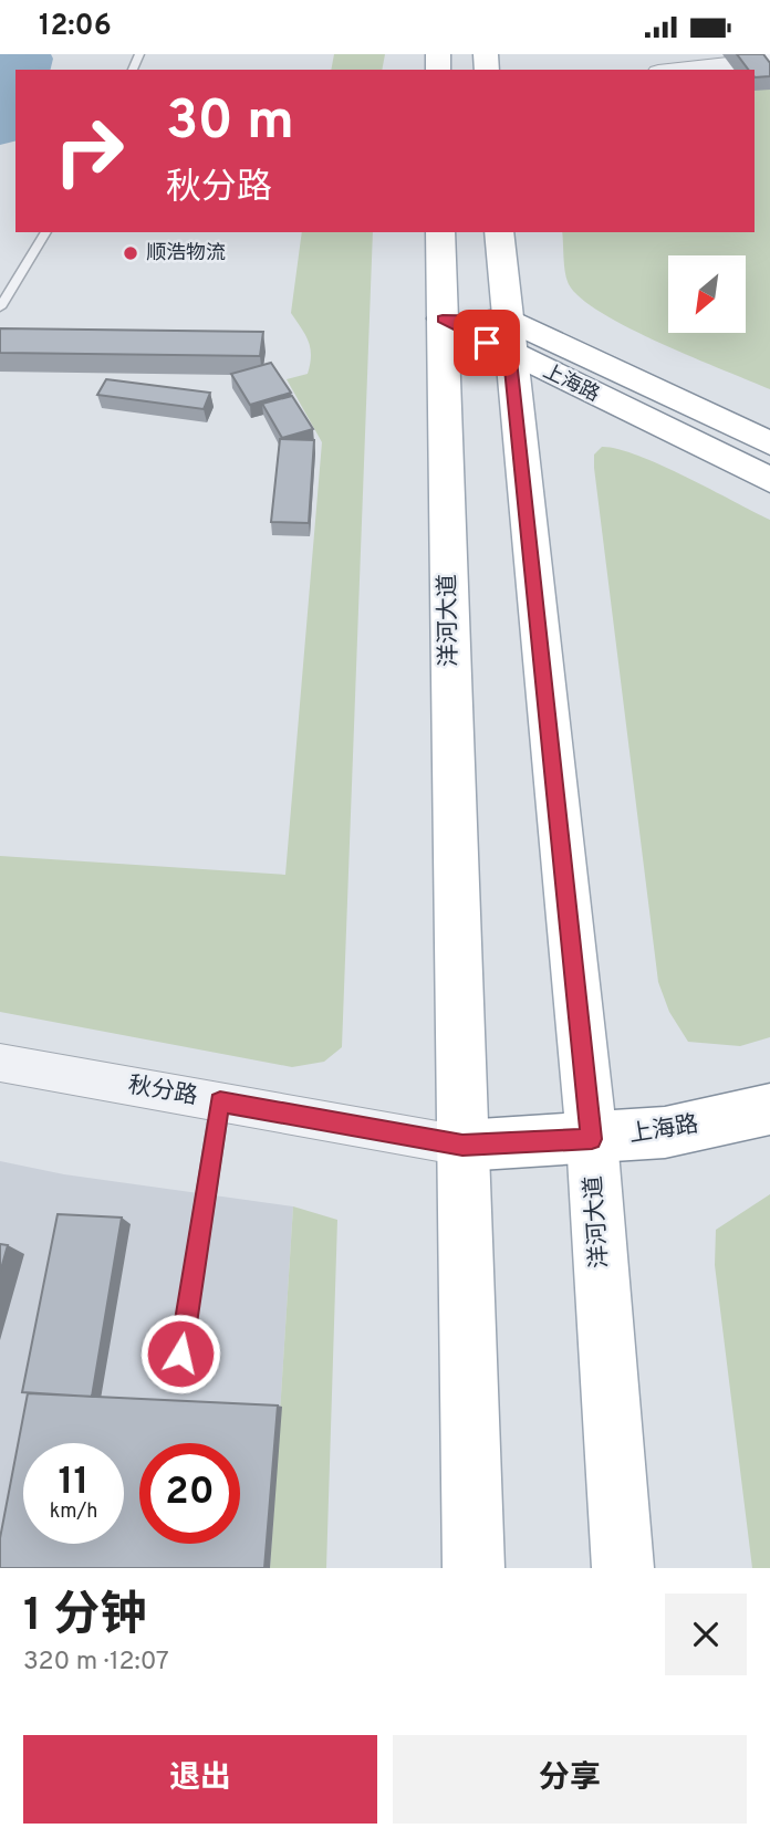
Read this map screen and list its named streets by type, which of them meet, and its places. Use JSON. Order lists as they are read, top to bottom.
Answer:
{
  "streets": {
    "main road": ["上海路", "洋河大道"],
    "street": ["秋分路"]
  },
  "crossings": [
    ["上海路", "洋河大道"],
    ["上海路", "秋分路"],
    ["洋河大道", "秋分路"]
  ],
  "places": ["顺浩物流"],
  "north": "bottom left",
  "page": {
    "status": "12:06",
    "turn": ["30 m", "秋分路"],
    "speed": "11 km/h",
    "limit": "20",
    "heading": ["1 分钟", "320 m · 12:07"],
    "buttons": ["退出", "分享"]
  }
}
